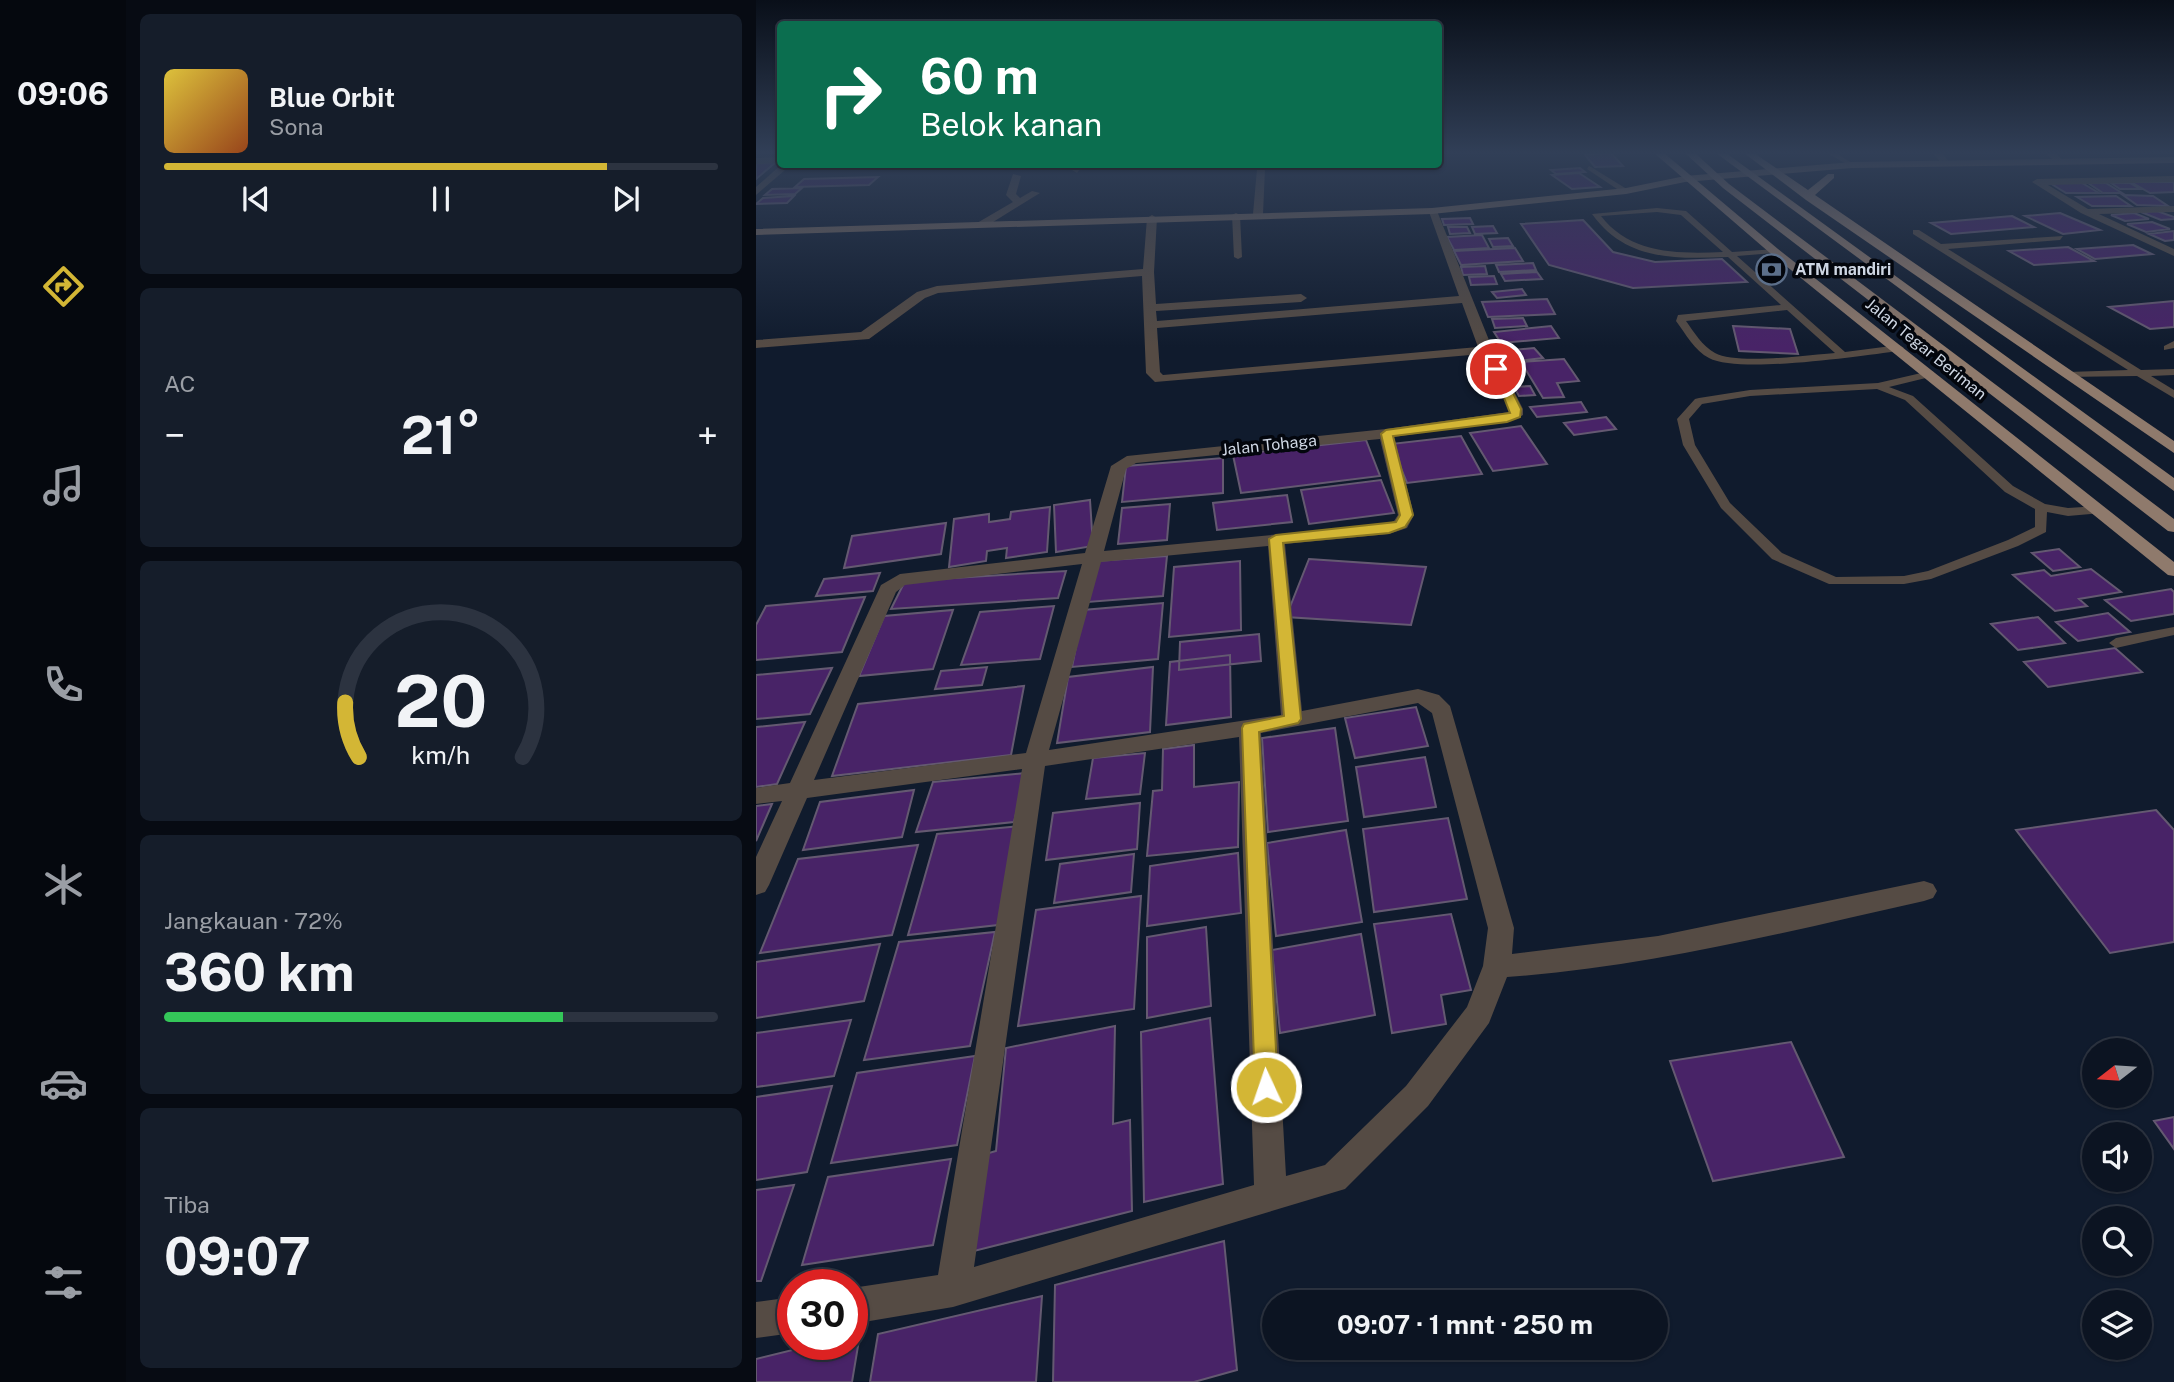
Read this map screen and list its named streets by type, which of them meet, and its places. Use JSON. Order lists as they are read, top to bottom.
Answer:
{
  "streets": {
    "main road": ["Jalan Tegar Beriman"],
    "street": ["Jalan Tohaga"]
  },
  "places": {
    "bank": ["ATM mandiri"]
  },
  "north": "left",
  "page": {
    "tabs": "09:06",
    "turn": ["60 m", "Belok kanan"],
    "song": ["Blue Orbit", "Sona"],
    "tile": [
      "AC",
      ["Jangkauan · 72%", "360 km"],
      ["Tiba", "09:07"]
    ],
    "heat": ["−", "21°", "+"],
    "limit": "30",
    "trip": "09:07 · 1 mnt · 250 m",
    "gauge": ["20", "km/h"]
  }
}
